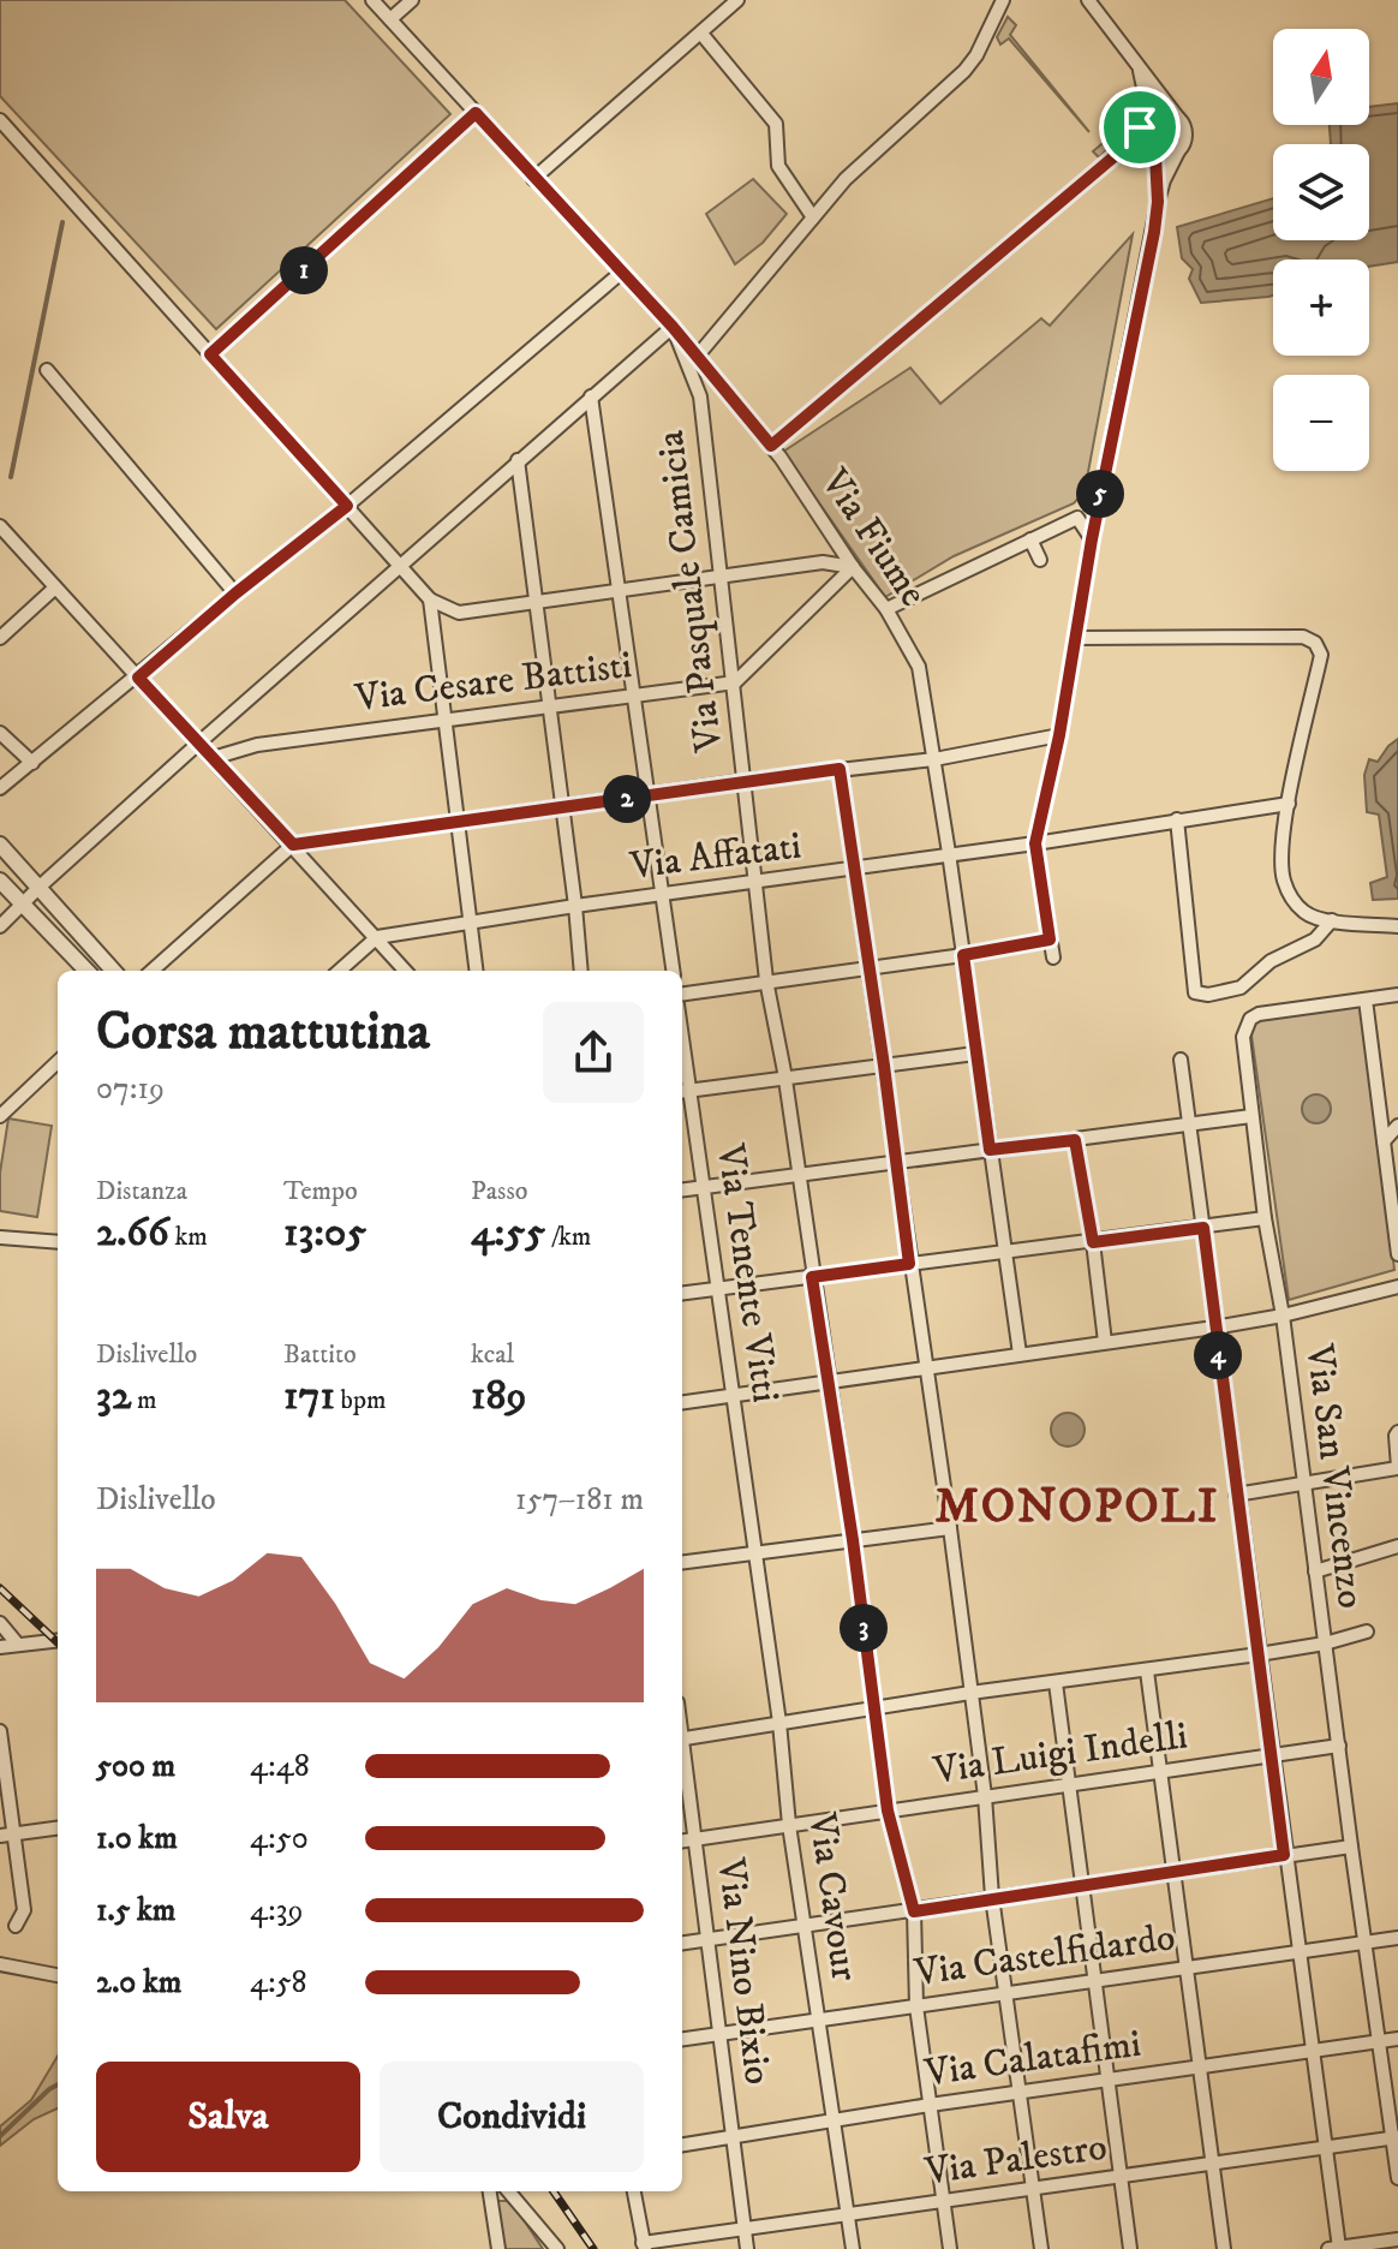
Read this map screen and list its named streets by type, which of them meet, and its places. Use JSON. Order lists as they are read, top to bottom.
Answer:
{
  "streets": {
    "street": [
      "Via Fiume",
      "Via Pasquale Camicia",
      "Via Cesare Battisti",
      "Via Affatati",
      "Via Tenente Vitti",
      "Via San Vincenzo",
      "Via Luigi Indelli",
      "Via Cavour",
      "Via Castelfidardo",
      "Via Nino Bixio",
      "Via Calatafimi",
      "Via Palestro"
    ]
  },
  "crossings": [
    ["Via Fiume", "Via Pasquale Camicia"],
    ["Via Fiume", "Via Affatati"],
    ["Via Pasquale Camicia", "Via Cesare Battisti"],
    ["Via Pasquale Camicia", "Via Affatati"],
    ["Via Pasquale Camicia", "Via Luigi Indelli"],
    ["Via Pasquale Camicia", "Via Castelfidardo"],
    ["Via Pasquale Camicia", "Via Calatafimi"],
    ["Via Pasquale Camicia", "Via Palestro"],
    ["Via Tenente Vitti", "Via Cavour"],
    ["Via San Vincenzo", "Via Luigi Indelli"],
    ["Via San Vincenzo", "Via Castelfidardo"],
    ["Via San Vincenzo", "Via Calatafimi"],
    ["Via San Vincenzo", "Via Palestro"],
    ["Via Luigi Indelli", "Via Cavour"],
    ["Via Luigi Indelli", "Via Nino Bixio"],
    ["Via Cavour", "Via Castelfidardo"],
    ["Via Cavour", "Via Calatafimi"],
    ["Via Cavour", "Via Palestro"],
    ["Via Castelfidardo", "Via Nino Bixio"],
    ["Via Nino Bixio", "Via Calatafimi"],
    ["Via Nino Bixio", "Via Palestro"]
  ],
  "districts": ["MONOPOLI"],
  "north": "top",
  "page": {
    "map_buttons": ["+", "−"],
    "pins": [
      "1",
      "5",
      "2",
      "4",
      "3"
    ],
    "heading": ["Corsa mattutina", "07:19"],
    "stats": [
      ["Distanza", "2.66 km"],
      ["Tempo", "13:05"],
      ["Passo", "4:55 /km"],
      ["Dislivello", "32 m"],
      ["Battito", "171 bpm"],
      ["kcal", "189"]
    ],
    "chart": ["Dislivello", "157–181 m"],
    "list": [
      {
        "name": "500 m",
        "note": "4:48"
      },
      {
        "name": "1.0 km",
        "note": "4:50"
      },
      {
        "name": "1.5 km",
        "note": "4:39"
      },
      {
        "name": "2.0 km",
        "note": "4:58"
      }
    ],
    "buttons": ["Salva", "Condividi"]
  }
}
